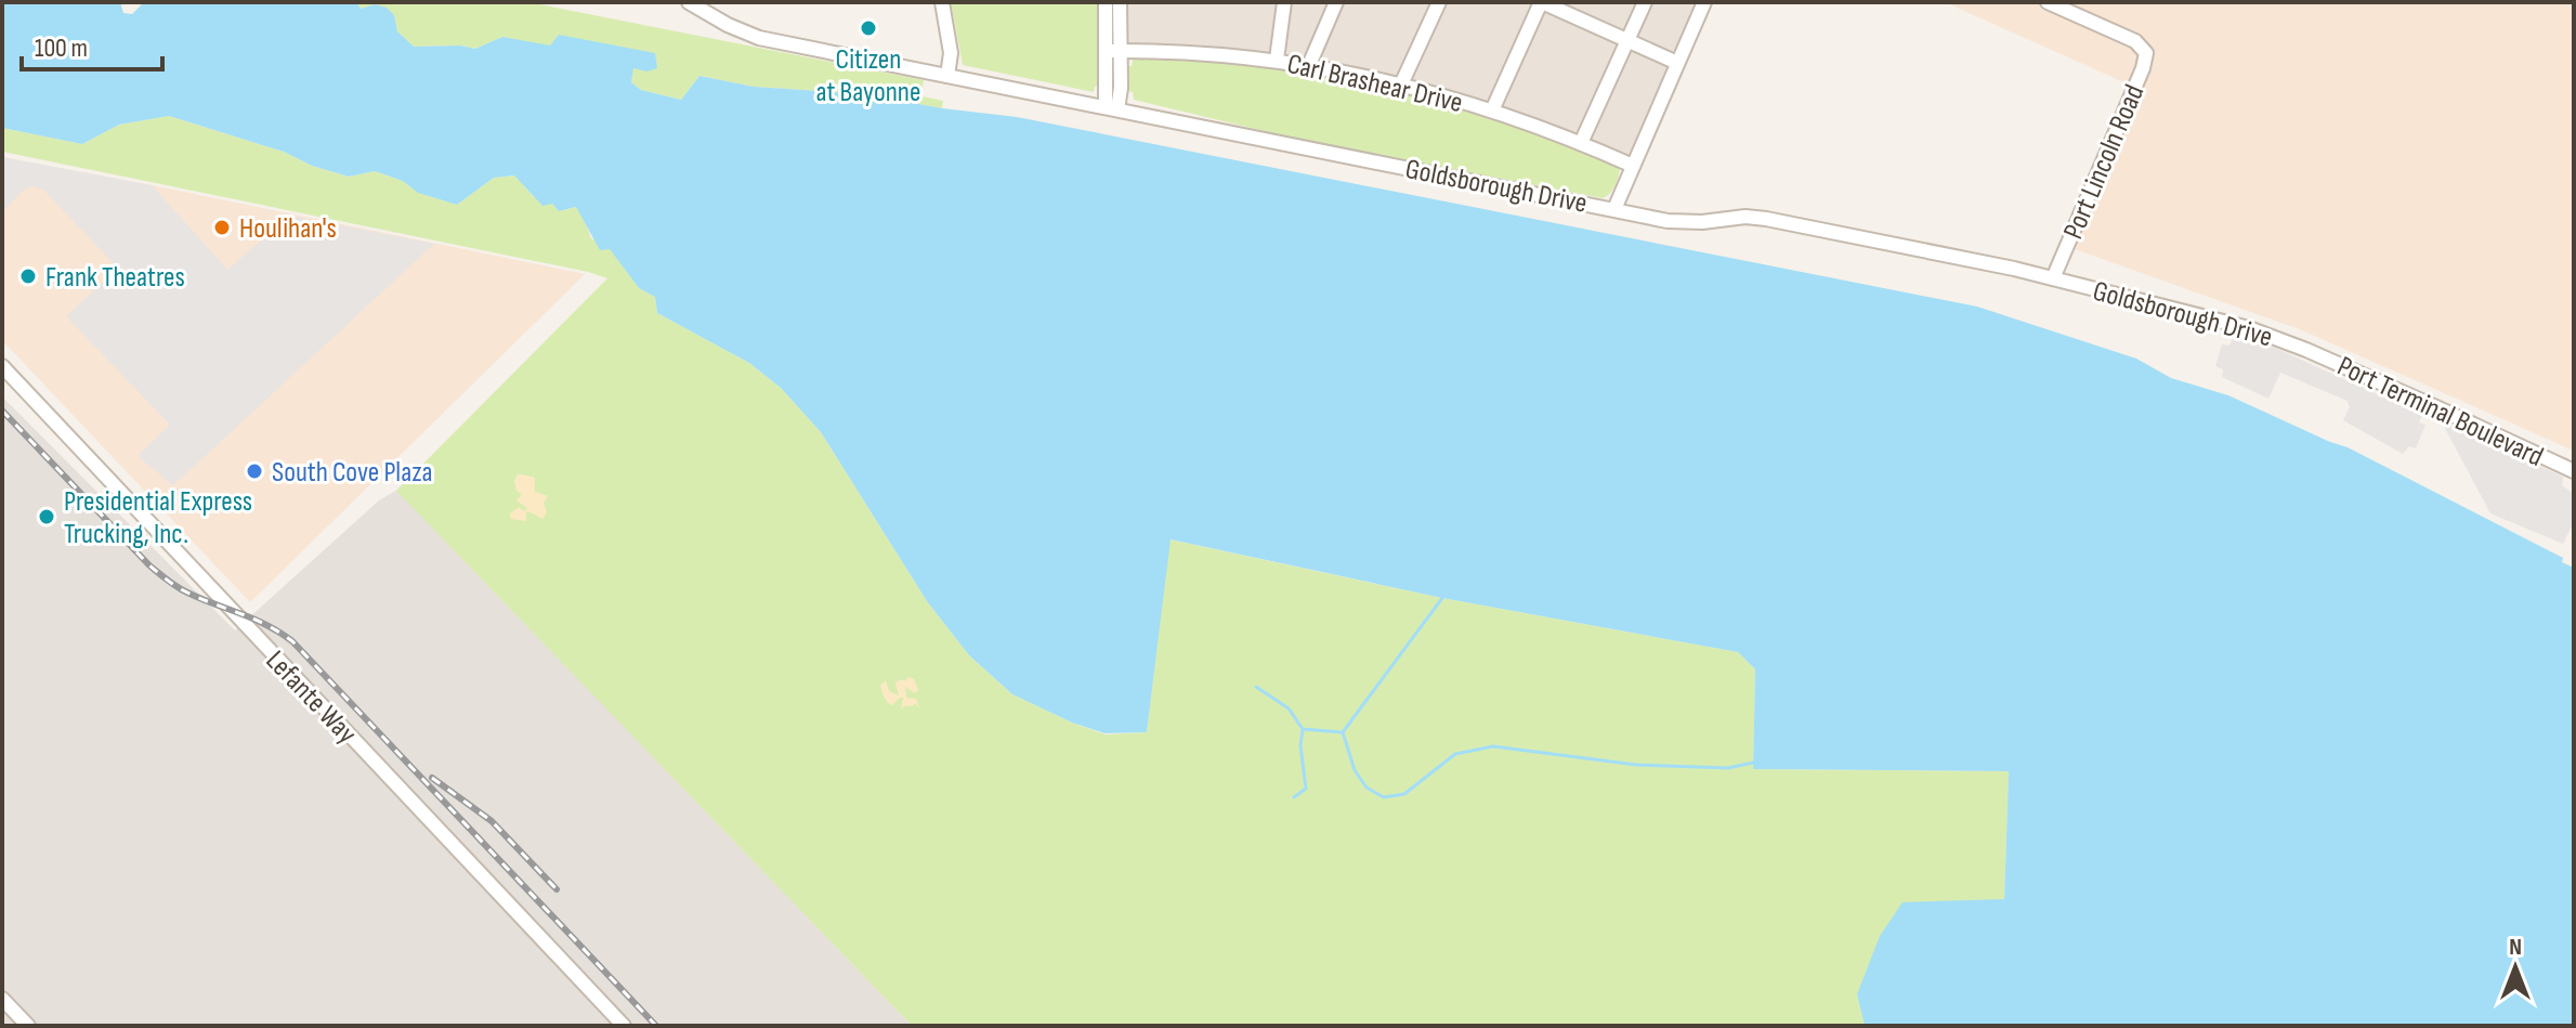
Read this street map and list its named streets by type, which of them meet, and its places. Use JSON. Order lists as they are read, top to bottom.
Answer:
{
  "streets": {
    "street": [
      "Carl Brashear Drive",
      "Port Lincoln Road",
      "Goldsborough Drive",
      "Port Terminal Boulevard",
      "Lefante Way"
    ]
  },
  "crossings": [
    ["Port Lincoln Road", "Goldsborough Drive"],
    ["Goldsborough Drive", "Port Terminal Boulevard"]
  ],
  "places": [
    "Citizen at Bayonne",
    "Houlihan's",
    "Frank Theatres",
    "South Cove Plaza",
    "Presidential Express Trucking, Inc."
  ],
  "scale_bar": "100 m",
  "north": "top"
}
